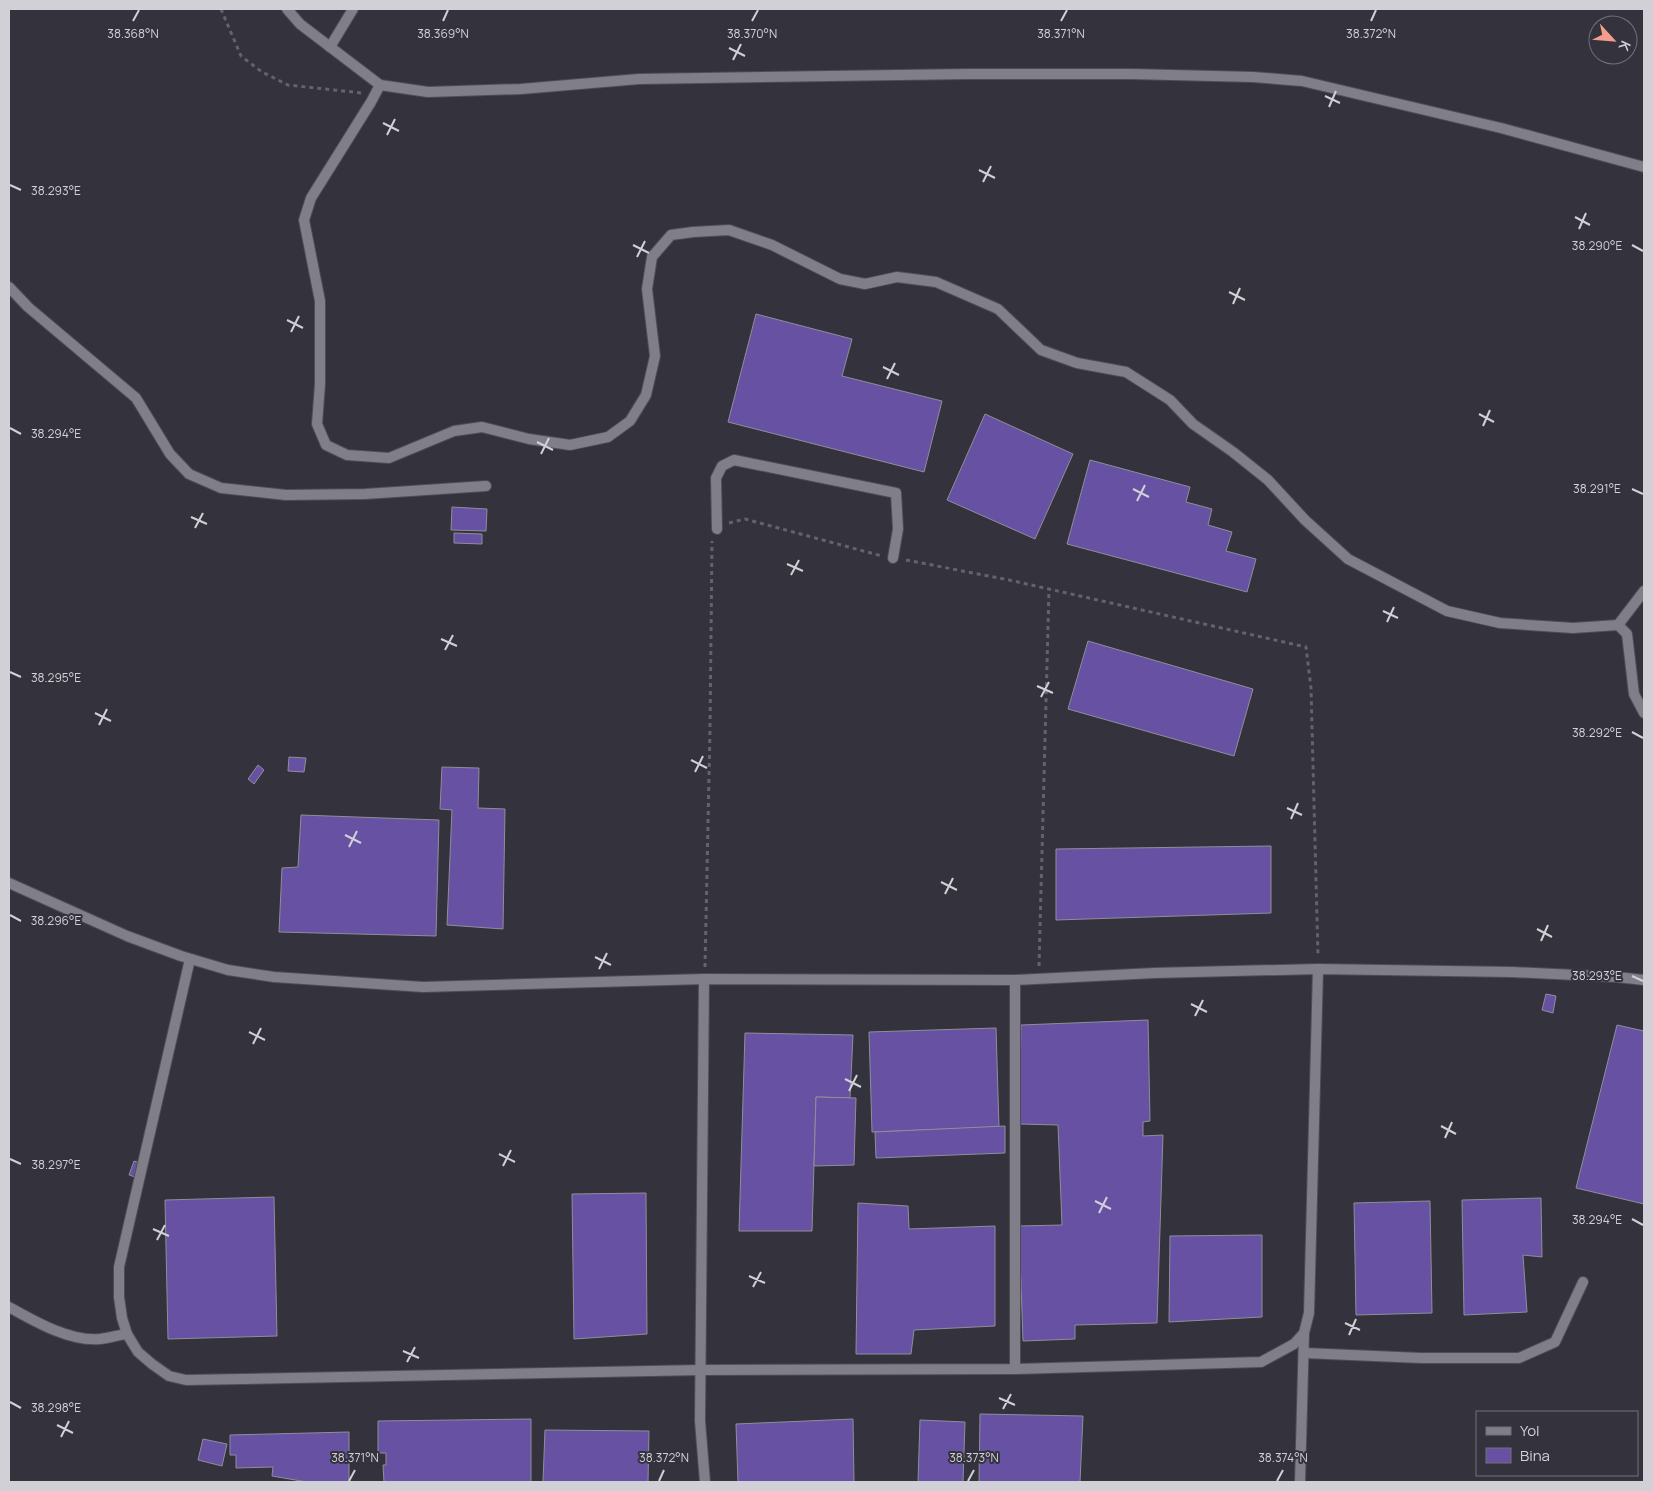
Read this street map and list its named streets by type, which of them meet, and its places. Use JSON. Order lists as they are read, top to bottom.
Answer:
{
  "legend": ["Yol", "Bina"],
  "north": "bottom right",
  "coordinates": [
    "38.368°N",
    "38.369°N",
    "38.370°N",
    "38.371°N",
    "38.372°N",
    "38.293°E",
    "38.290°E",
    "38.294°E",
    "38.291°E",
    "38.295°E",
    "38.292°E",
    "38.296°E",
    "38.297°E",
    "38.298°E",
    "38.373°N",
    "38.374°N"
  ]
}
